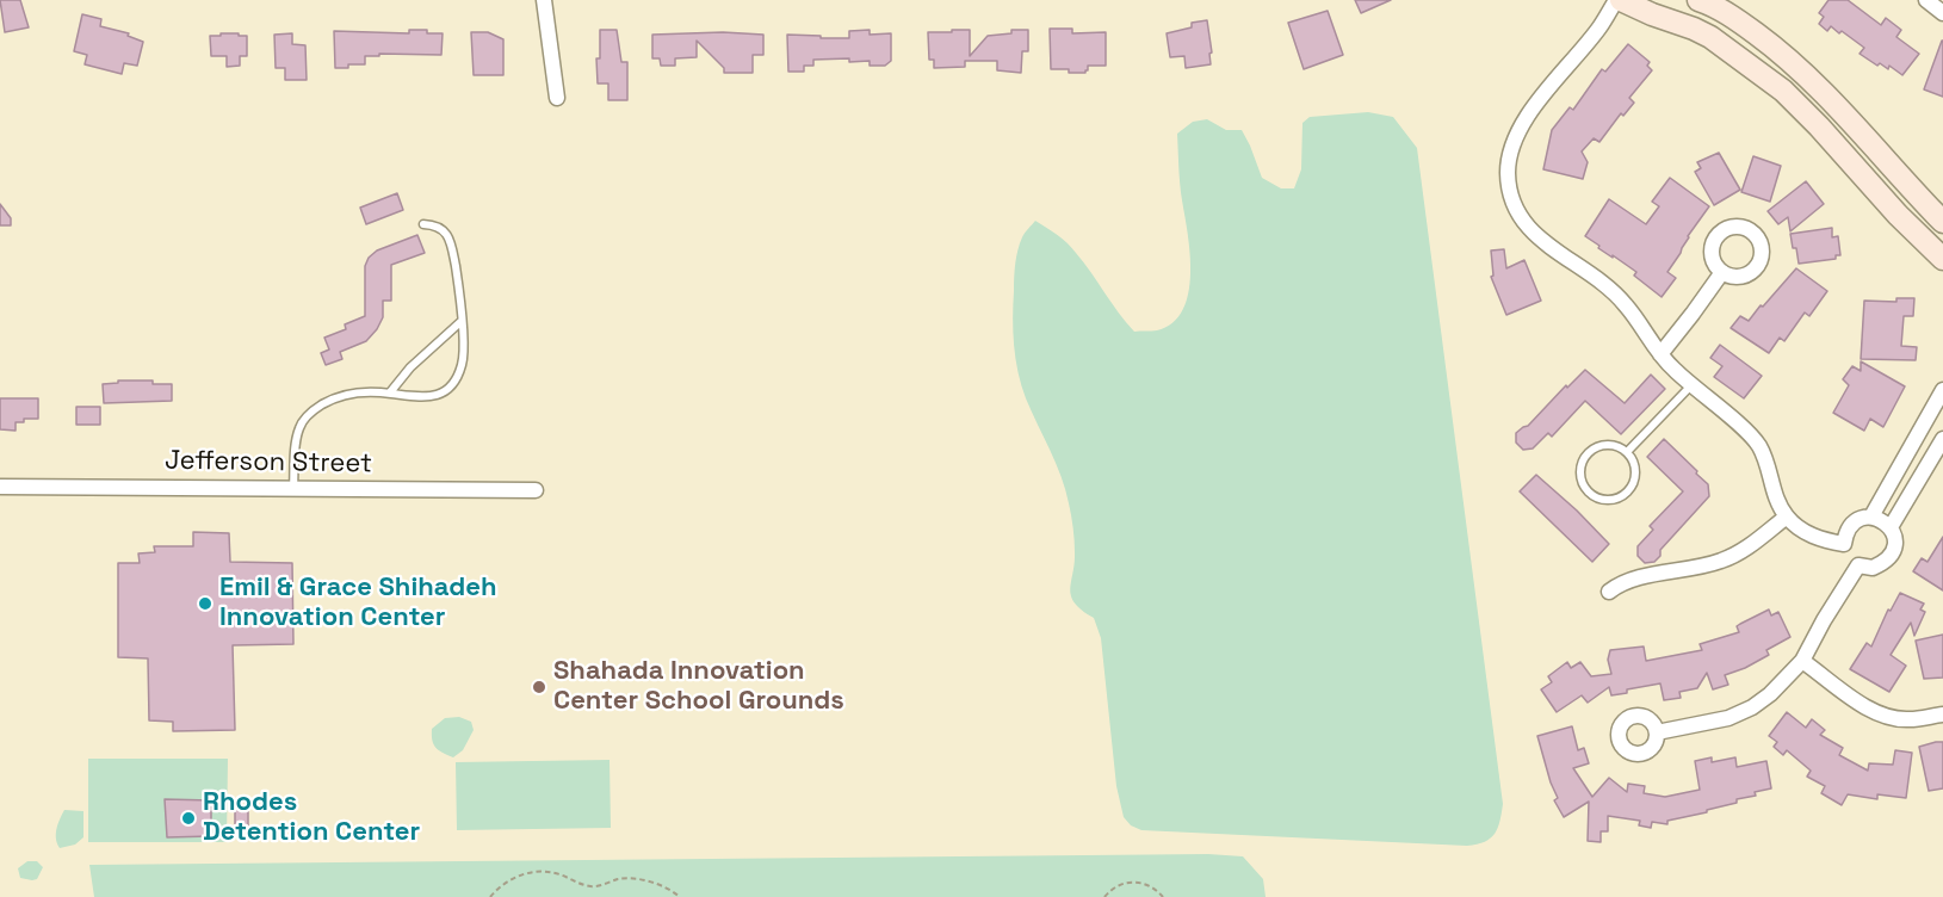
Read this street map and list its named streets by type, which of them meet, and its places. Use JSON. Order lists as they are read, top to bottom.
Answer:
{
  "streets": {
    "street": ["Jefferson Street"]
  },
  "places": ["Emil & Grace Shihadeh Innovation Center", "Shahada Innovation Center School Grounds", "Rhodes Detention Center"]
}
